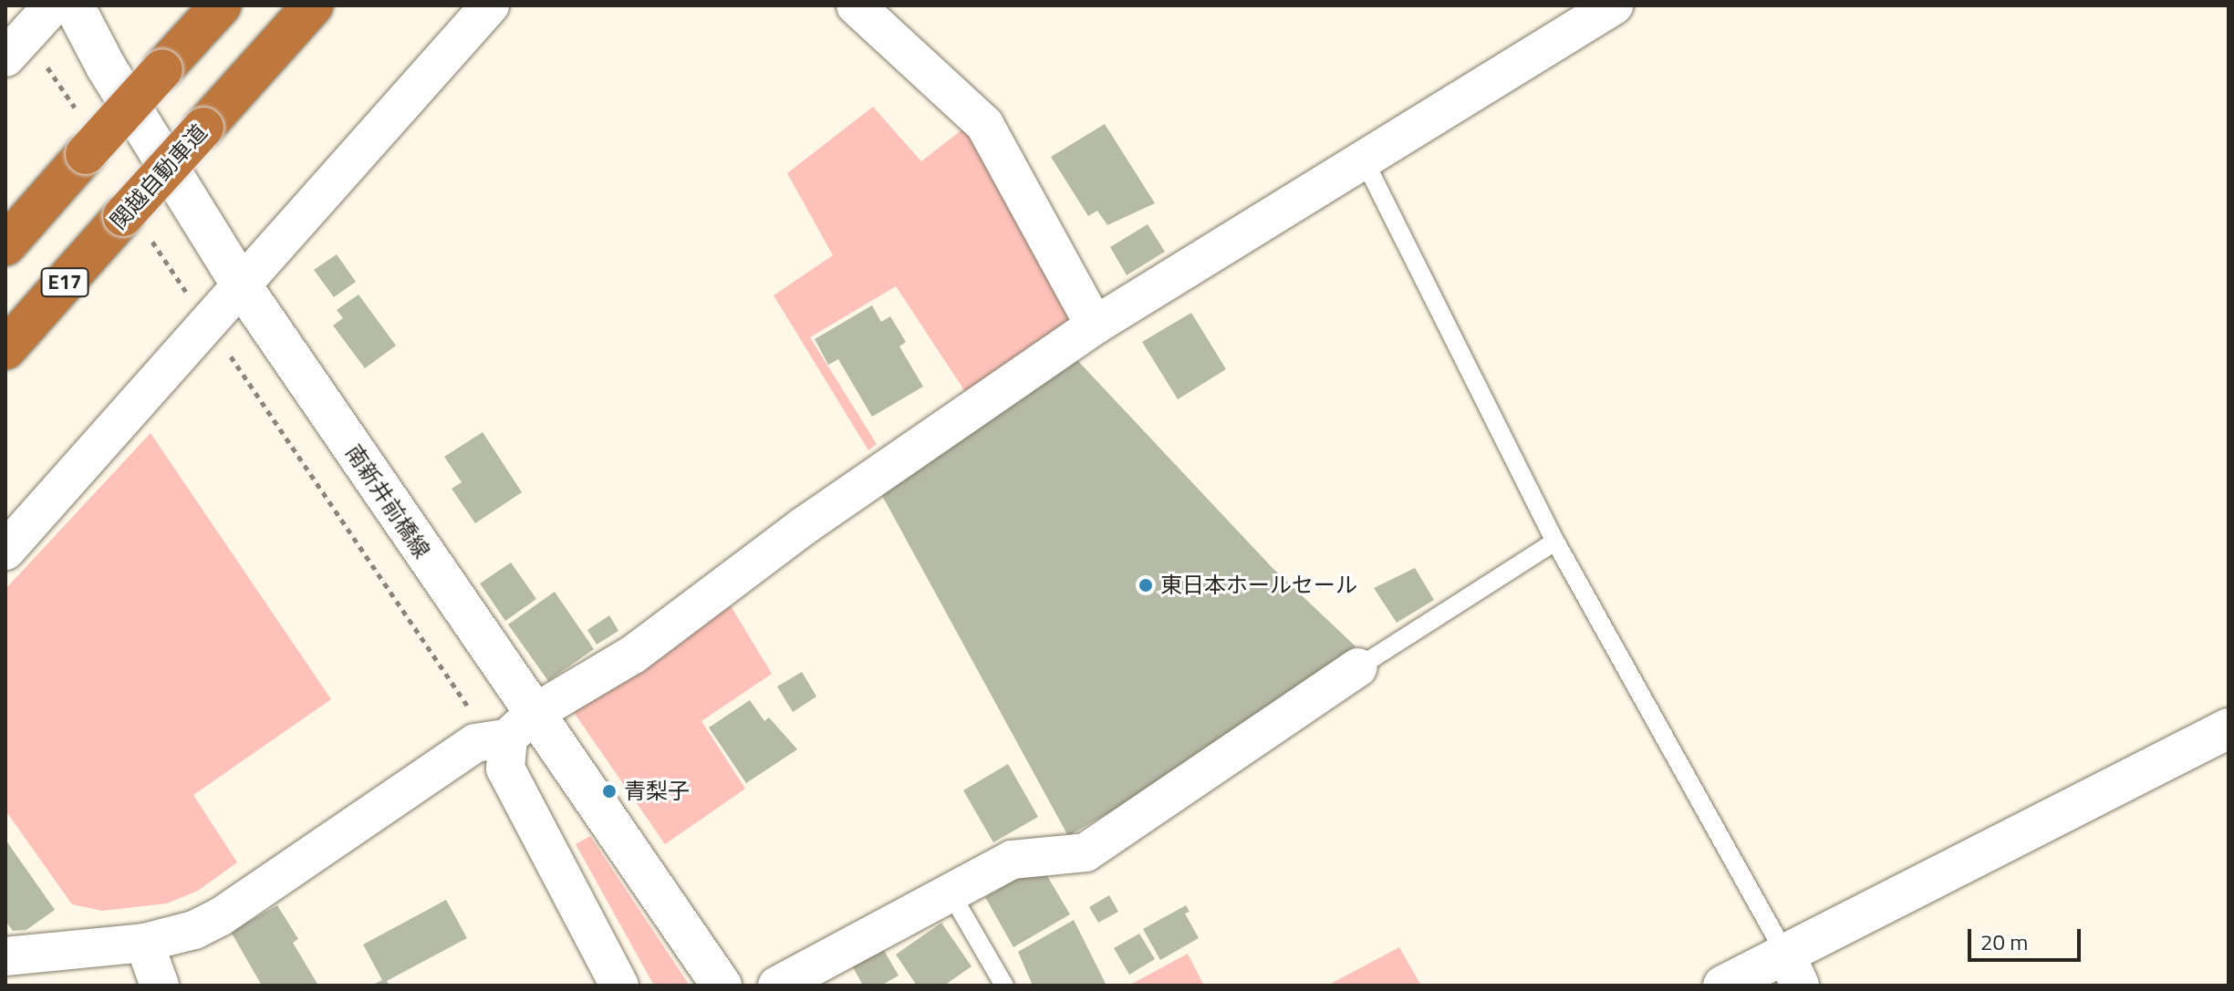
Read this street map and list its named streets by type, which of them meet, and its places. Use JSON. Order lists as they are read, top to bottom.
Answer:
{
  "streets": {
    "highway": ["関越自動車道", "E17"],
    "main road": ["南新井前橋線"]
  },
  "places": ["東日本ホールセール", "青梨子"],
  "scale_bar": "20 m"
}
